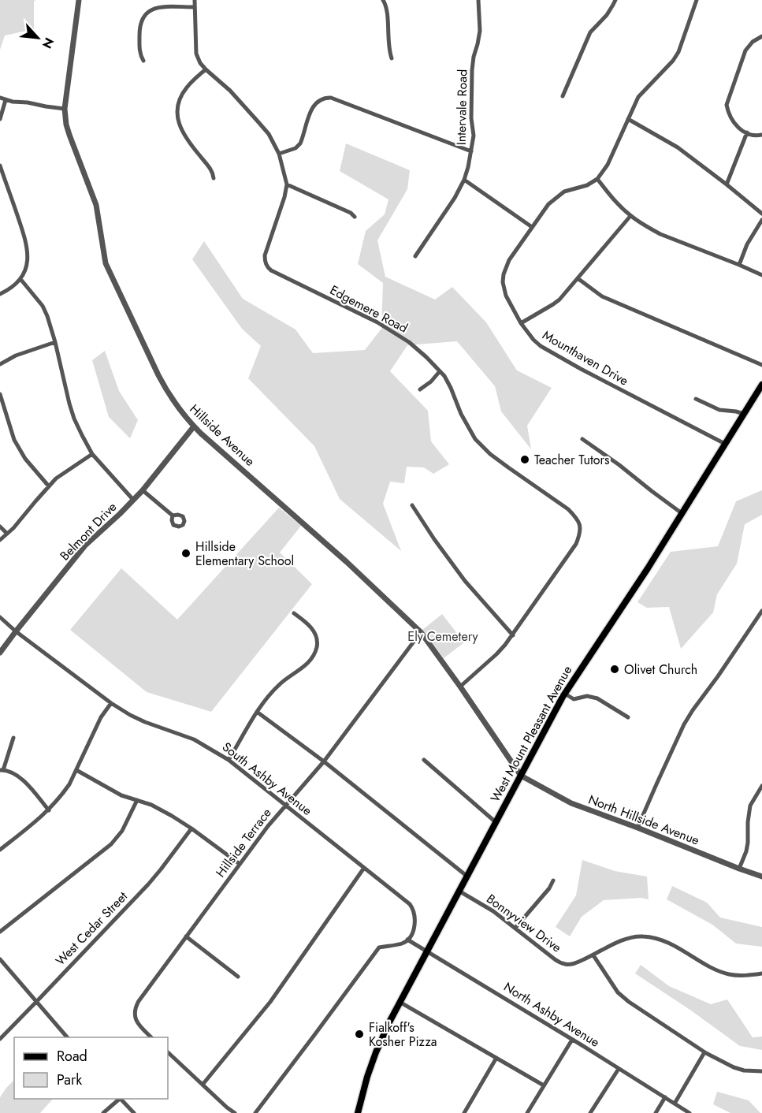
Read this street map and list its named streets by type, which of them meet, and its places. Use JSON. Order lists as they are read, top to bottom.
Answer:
{
  "streets": {
    "main road": ["West Mount Pleasant Avenue"],
    "street": [
      "Intervale Road",
      "Edgemere Road",
      "Mounthaven Drive",
      "Hillside Avenue",
      "Belmont Drive",
      "South Ashby Avenue",
      "North Hillside Avenue",
      "Hillside Terrace",
      "Bonnyview Drive",
      "West Cedar Street",
      "North Ashby Avenue"
    ]
  },
  "crossings": [
    ["Edgemere Road", "Hillside Avenue"],
    ["Mounthaven Drive", "West Mount Pleasant Avenue"],
    ["Hillside Avenue", "Belmont Drive"],
    ["Hillside Avenue", "West Mount Pleasant Avenue"],
    ["Hillside Avenue", "North Hillside Avenue"],
    ["Hillside Avenue", "Hillside Terrace"],
    ["Belmont Drive", "South Ashby Avenue"],
    ["West Mount Pleasant Avenue", "North Hillside Avenue"],
    ["West Mount Pleasant Avenue", "Bonnyview Drive"],
    ["West Mount Pleasant Avenue", "North Ashby Avenue"],
    ["South Ashby Avenue", "Hillside Terrace"],
    ["South Ashby Avenue", "North Ashby Avenue"]
  ],
  "parks": ["Ely Cemetery"],
  "places": [
    "Teacher Tutors",
    "Hillside Elementary School",
    "Olivet Church",
    "Fialkoff's Kosher Pizza"
  ],
  "legend": ["Road", "Park"],
  "north": "bottom right"
}
